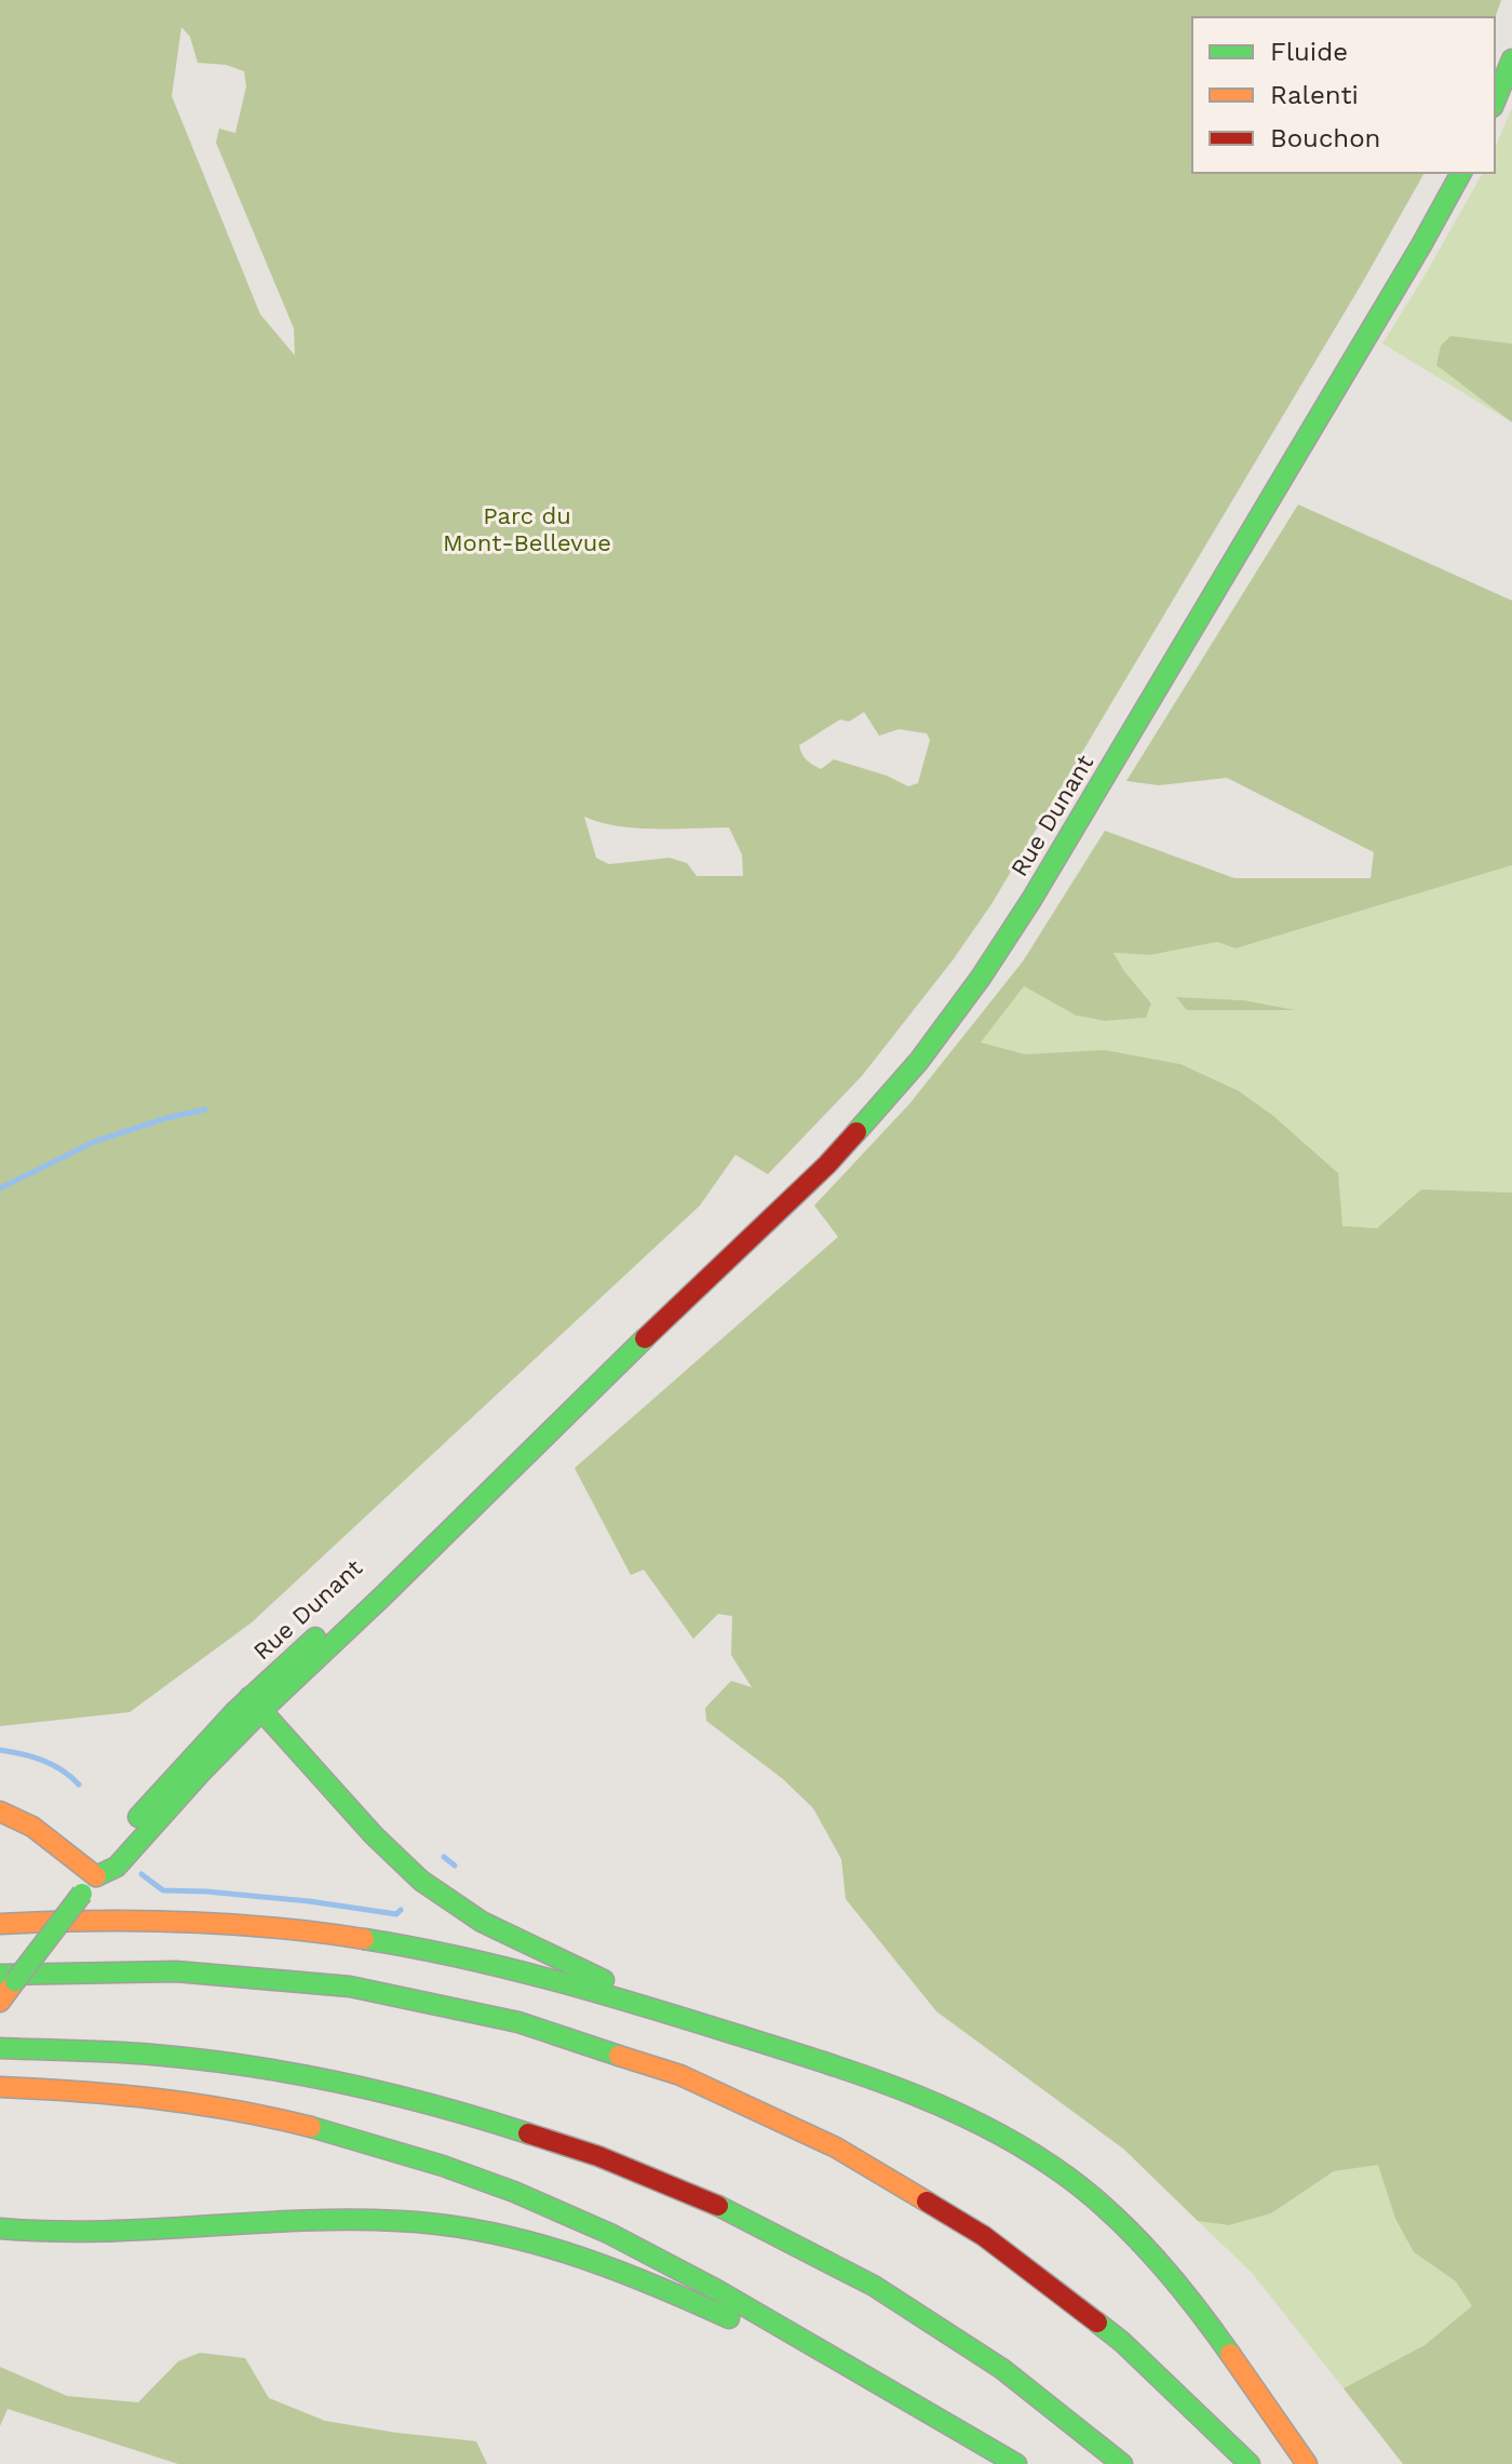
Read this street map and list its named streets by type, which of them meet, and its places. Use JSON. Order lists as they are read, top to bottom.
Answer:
{
  "streets": {
    "main road": ["Rue Dunant"]
  },
  "parks": ["Parc du Mont-Bellevue"],
  "legend": ["Fluide", "Ralenti", "Bouchon"]
}
